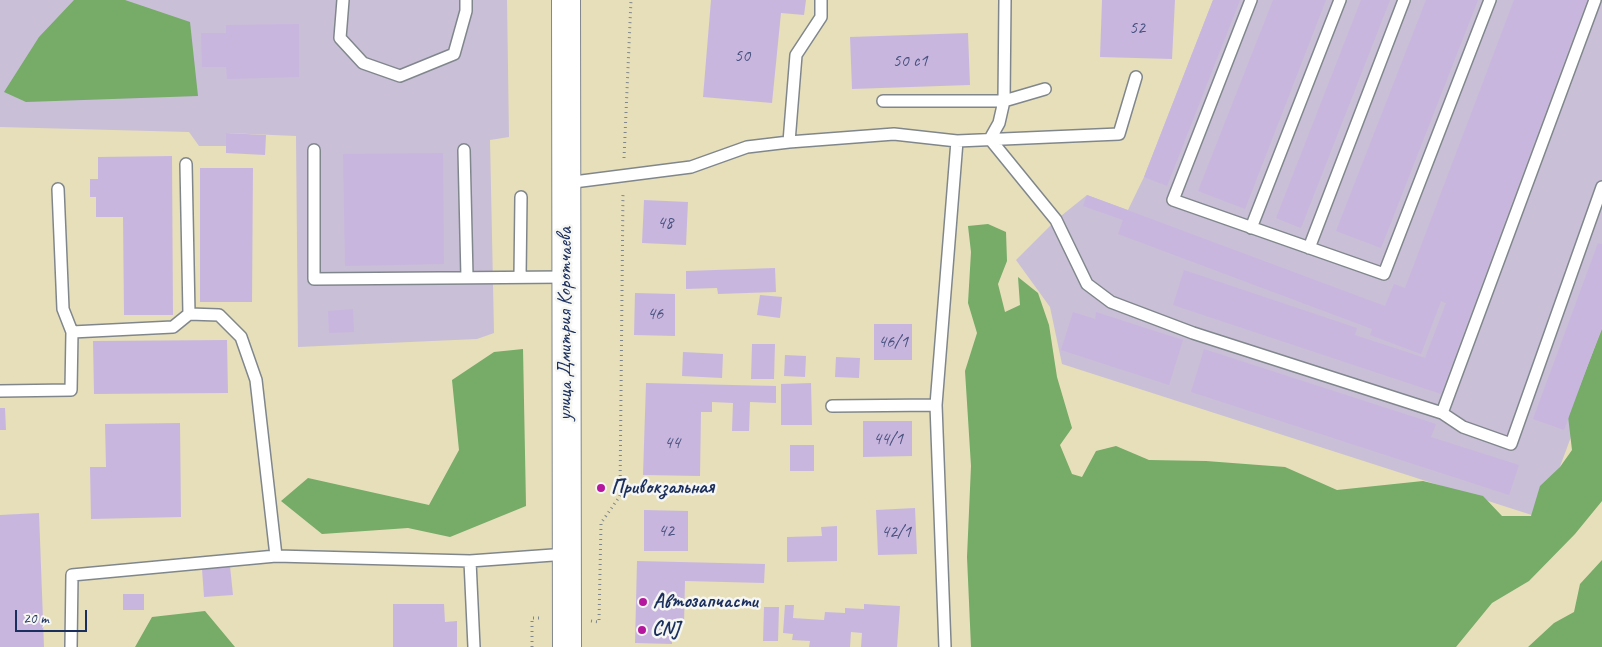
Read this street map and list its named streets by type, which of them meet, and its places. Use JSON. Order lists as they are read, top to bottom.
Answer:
{
  "streets": {
    "street": ["улица Дмитрия Коротчаева"]
  },
  "places": ["Привокзальная", "Автозапчасти", "CNJ"],
  "house_numbers": [
    "52",
    "50",
    "50 с1",
    "48",
    "46",
    "46/1",
    "44/1",
    "44",
    "42",
    "42/1"
  ],
  "scale_bar": "20 m"
}
